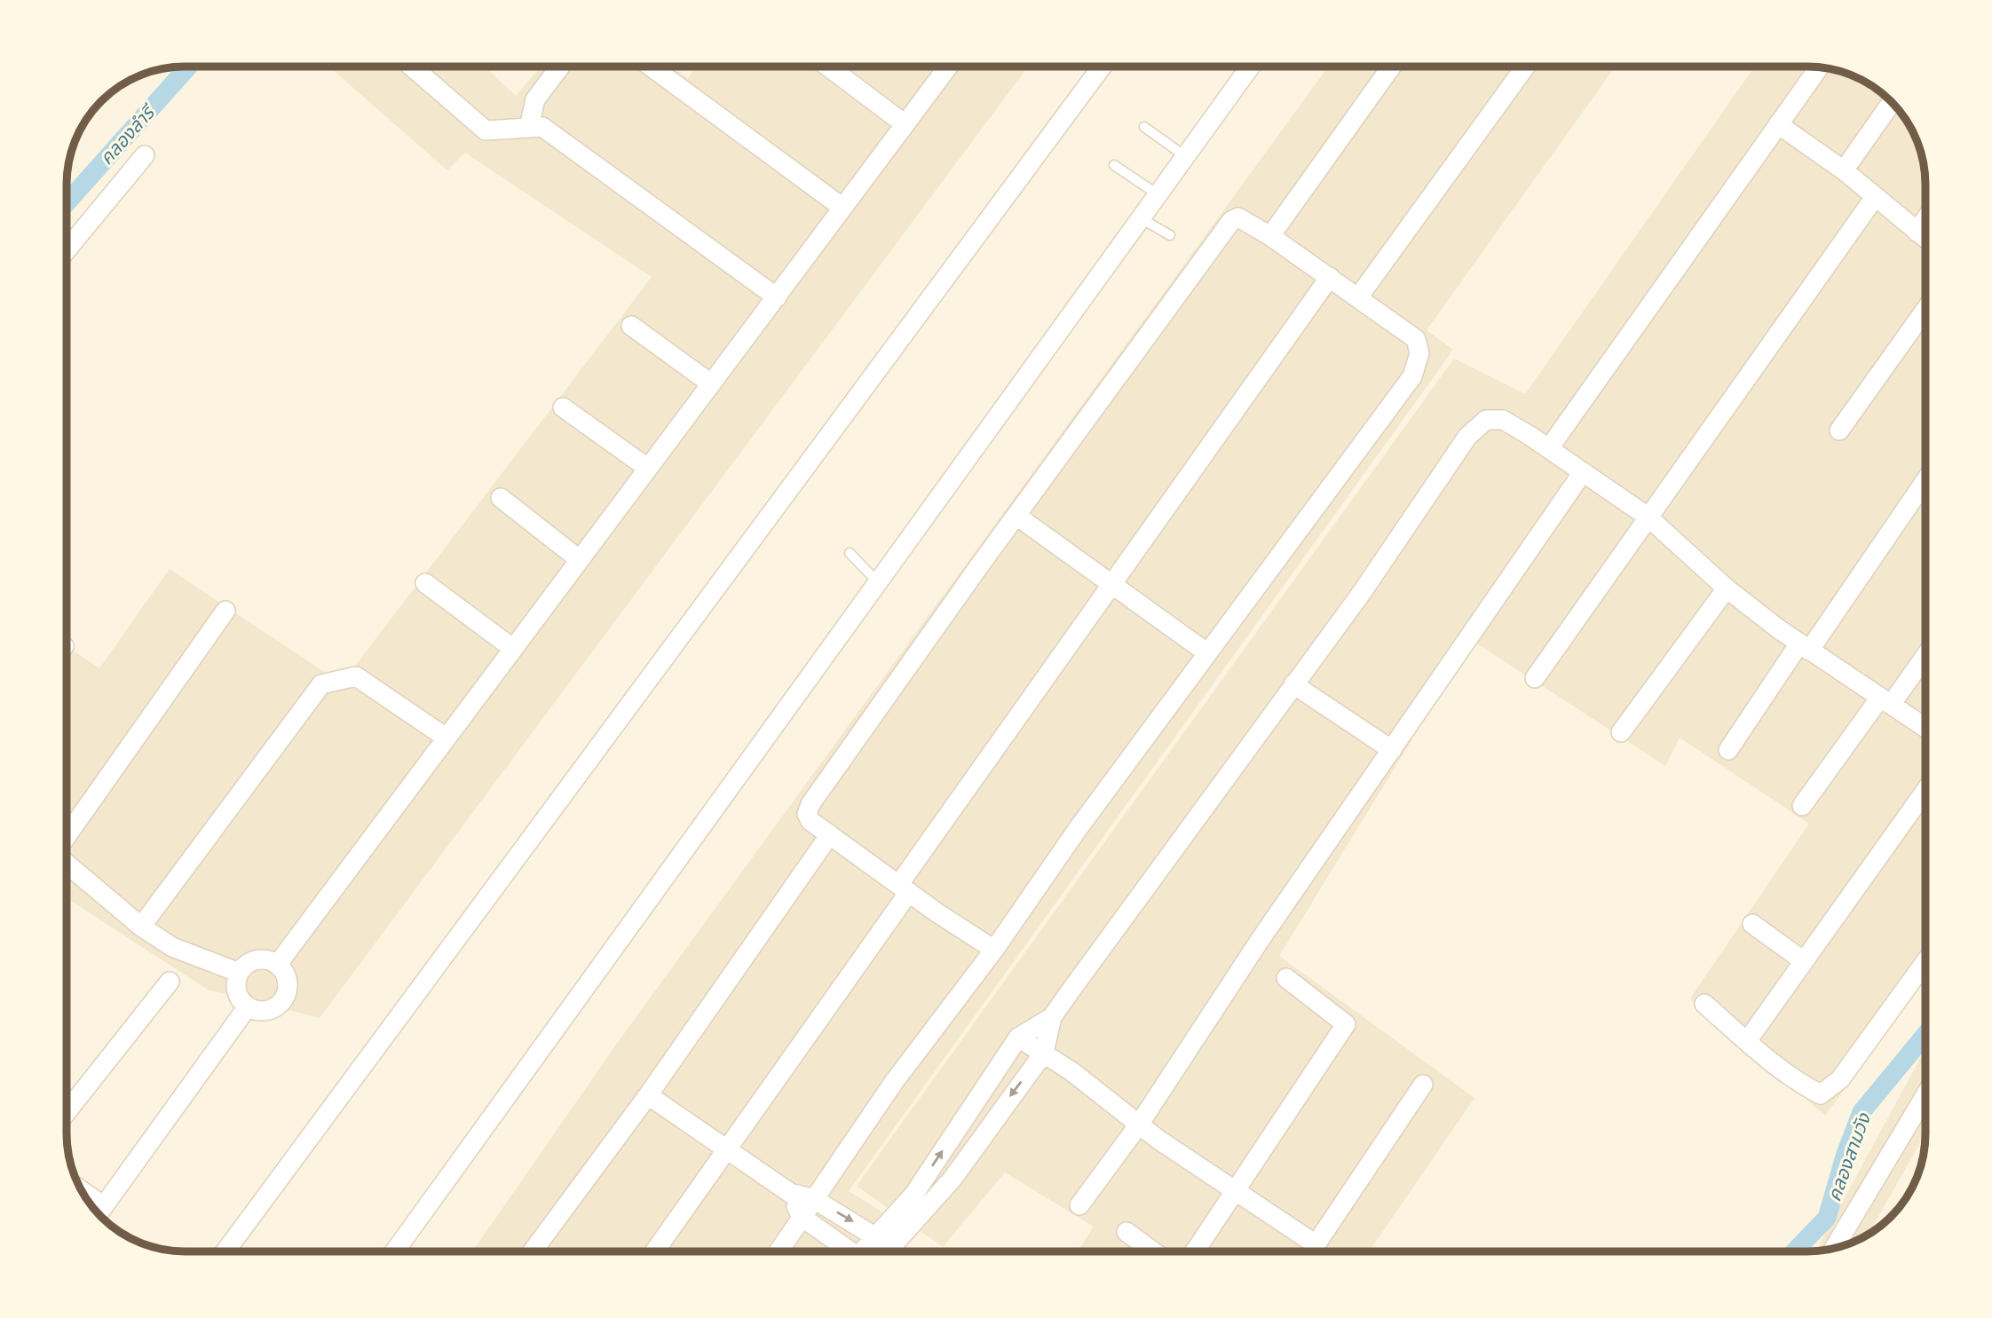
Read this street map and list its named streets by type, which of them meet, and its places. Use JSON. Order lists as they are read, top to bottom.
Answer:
{
  "water": ["คลองลำรี", "คลองสามวัง"]
}
